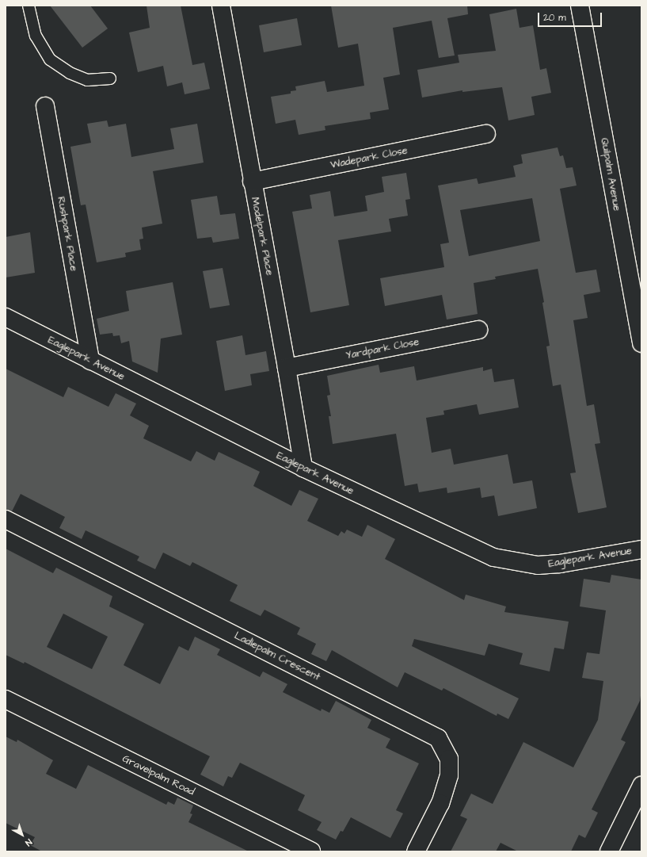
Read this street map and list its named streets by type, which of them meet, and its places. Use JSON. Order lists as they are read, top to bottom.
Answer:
{
  "streets": {
    "street": [
      "Wadepark Close",
      "Quilpalm Avenue",
      "Rushpark Place",
      "Modelpark Place",
      "Yardpark Close",
      "Eaglepark Avenue",
      "Ladlepalm Crescent",
      "Gravelpalm Road"
    ]
  },
  "crossings": [
    ["Wadepark Close", "Modelpark Place"],
    ["Rushpark Place", "Eaglepark Avenue"],
    ["Modelpark Place", "Yardpark Close"],
    ["Modelpark Place", "Eaglepark Avenue"]
  ],
  "scale_bar": "20 m",
  "north": "bottom right"
}
